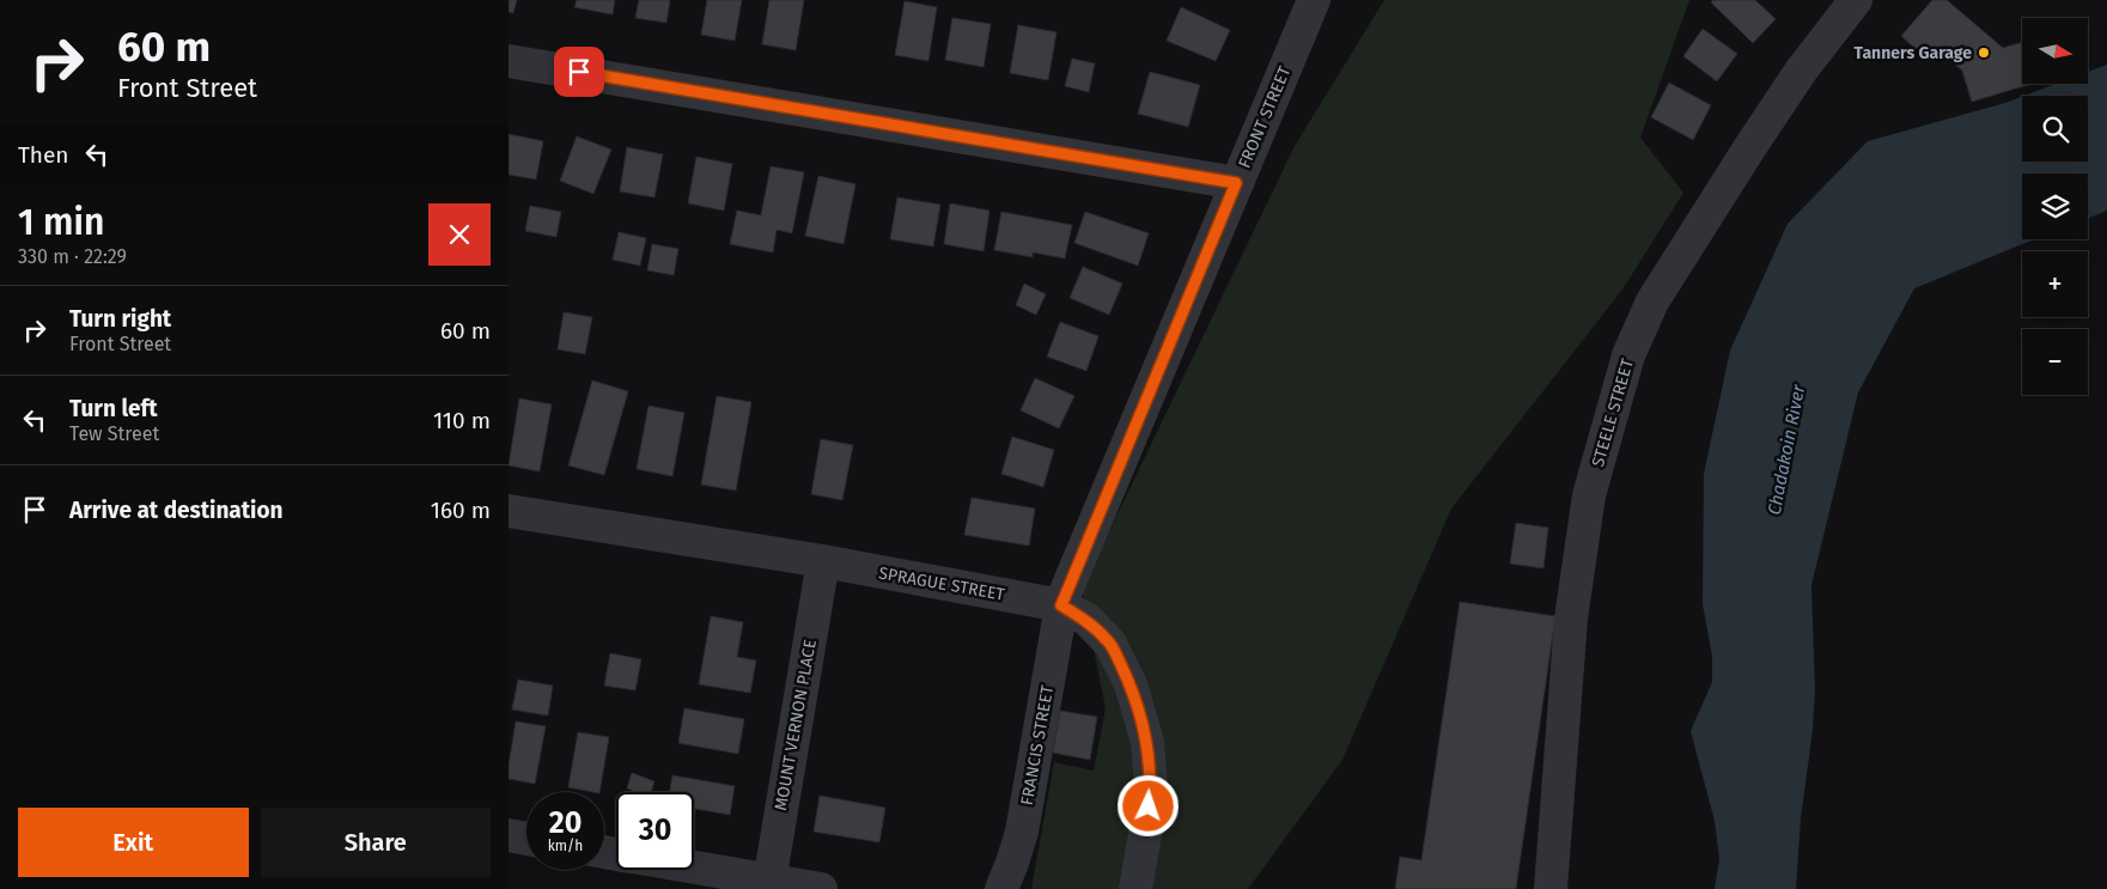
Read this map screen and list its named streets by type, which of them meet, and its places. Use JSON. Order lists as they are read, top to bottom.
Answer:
{
  "streets": {
    "street": [
      "FRONT STREET",
      "STEELE STREET",
      "SPRAGUE STREET",
      "MOUNT VERNON PLACE",
      "FRANCIS STREET"
    ]
  },
  "crossings": [
    ["FRONT STREET", "SPRAGUE STREET"],
    ["FRONT STREET", "FRANCIS STREET"],
    ["SPRAGUE STREET", "MOUNT VERNON PLACE"],
    ["SPRAGUE STREET", "FRANCIS STREET"]
  ],
  "water": ["Chadakoin River"],
  "places": ["Tanners Garage"],
  "north": "right",
  "page": {
    "turn": ["60 m", "Front Street"],
    "map_buttons": ["+", "−"],
    "then": "Then",
    "heading": ["1 min", "330 m · 22:29"],
    "list": [
      {
        "name": "Turn right",
        "note": "Front Street",
        "value": "60 m"
      },
      {
        "name": "Turn left",
        "note": "Tew Street",
        "value": "110 m"
      },
      {
        "name": "Arrive at destination",
        "value": "160 m"
      }
    ],
    "speed": "20 km/h",
    "limit": "30",
    "buttons": ["Exit", "Share"]
  }
}
